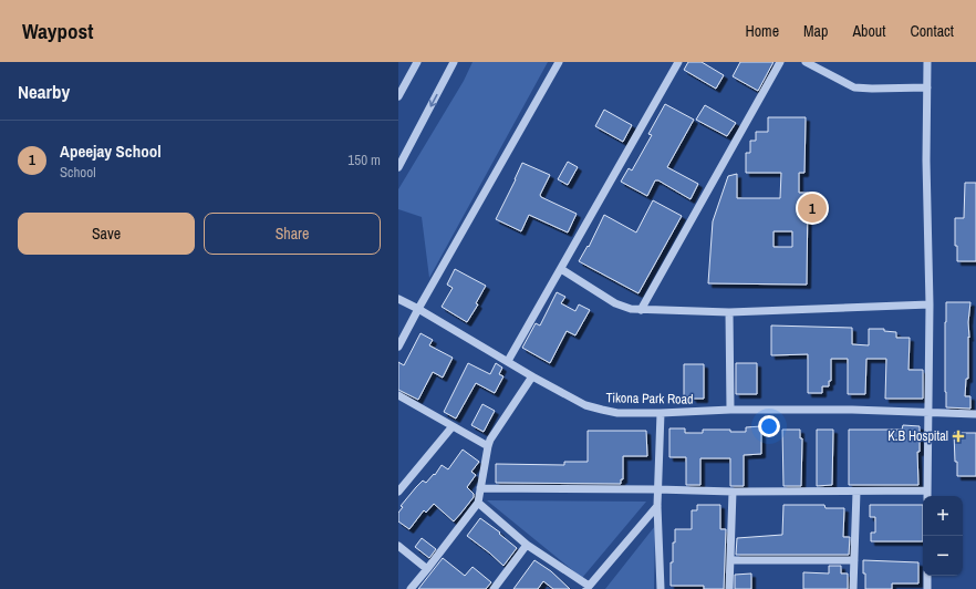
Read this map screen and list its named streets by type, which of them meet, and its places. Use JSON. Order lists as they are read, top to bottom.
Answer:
{
  "streets": {
    "street": ["Tikona Park Road"]
  },
  "places": {
    "health": ["K.B Hospital"]
  },
  "page": {
    "header": "Waypost",
    "nav": [
      "Home",
      "Map",
      "About",
      "Contact"
    ],
    "heading": "Nearby",
    "list": [
      {
        "mark": "1",
        "name": "Apeejay School",
        "note": "School",
        "value": "150 m"
      }
    ],
    "pins": "1",
    "buttons": ["Save", "Share"],
    "map_buttons": ["+", "−"]
  }
}
